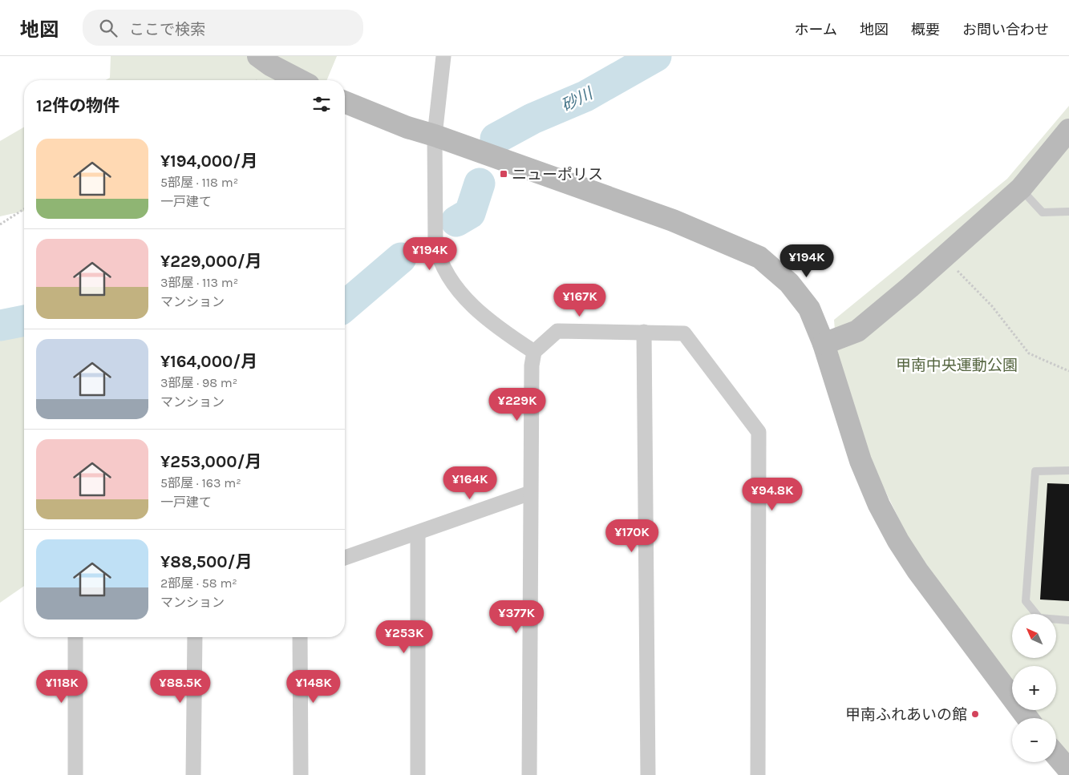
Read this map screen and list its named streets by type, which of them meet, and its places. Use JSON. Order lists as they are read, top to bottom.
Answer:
{
  "water": ["砂川"],
  "parks": ["甲南中央運動公園"],
  "places": {
    "transit": ["ニューポリス"],
    "other": ["甲南ふれあいの館"]
  },
  "north": "top left",
  "page": {
    "header": "地図",
    "search": "ここで検索",
    "nav": [
      "ホーム",
      "地図",
      "概要",
      "お問い合わせ"
    ],
    "heading": "12件の物件",
    "list": [
      {
        "name": "¥194,000/月",
        "note": "5部屋 · 118 m² · 一戸建て"
      },
      {
        "name": "¥229,000/月",
        "note": "3部屋 · 113 m² · マンション"
      },
      {
        "name": "¥164,000/月",
        "note": "3部屋 · 98 m² · マンション"
      },
      {
        "name": "¥253,000/月",
        "note": "5部屋 · 163 m² · 一戸建て"
      },
      {
        "name": "¥88,500/月",
        "note": "2部屋 · 58 m² · マンション"
      }
    ],
    "price": [
      "¥194K",
      "¥194K",
      "¥167K",
      "¥229K",
      "¥164K",
      "¥94.8K",
      "¥170K",
      "¥377K",
      "¥253K",
      "¥118K",
      "¥88.5K",
      "¥148K"
    ],
    "map_buttons": ["+", "−"]
  }
}
